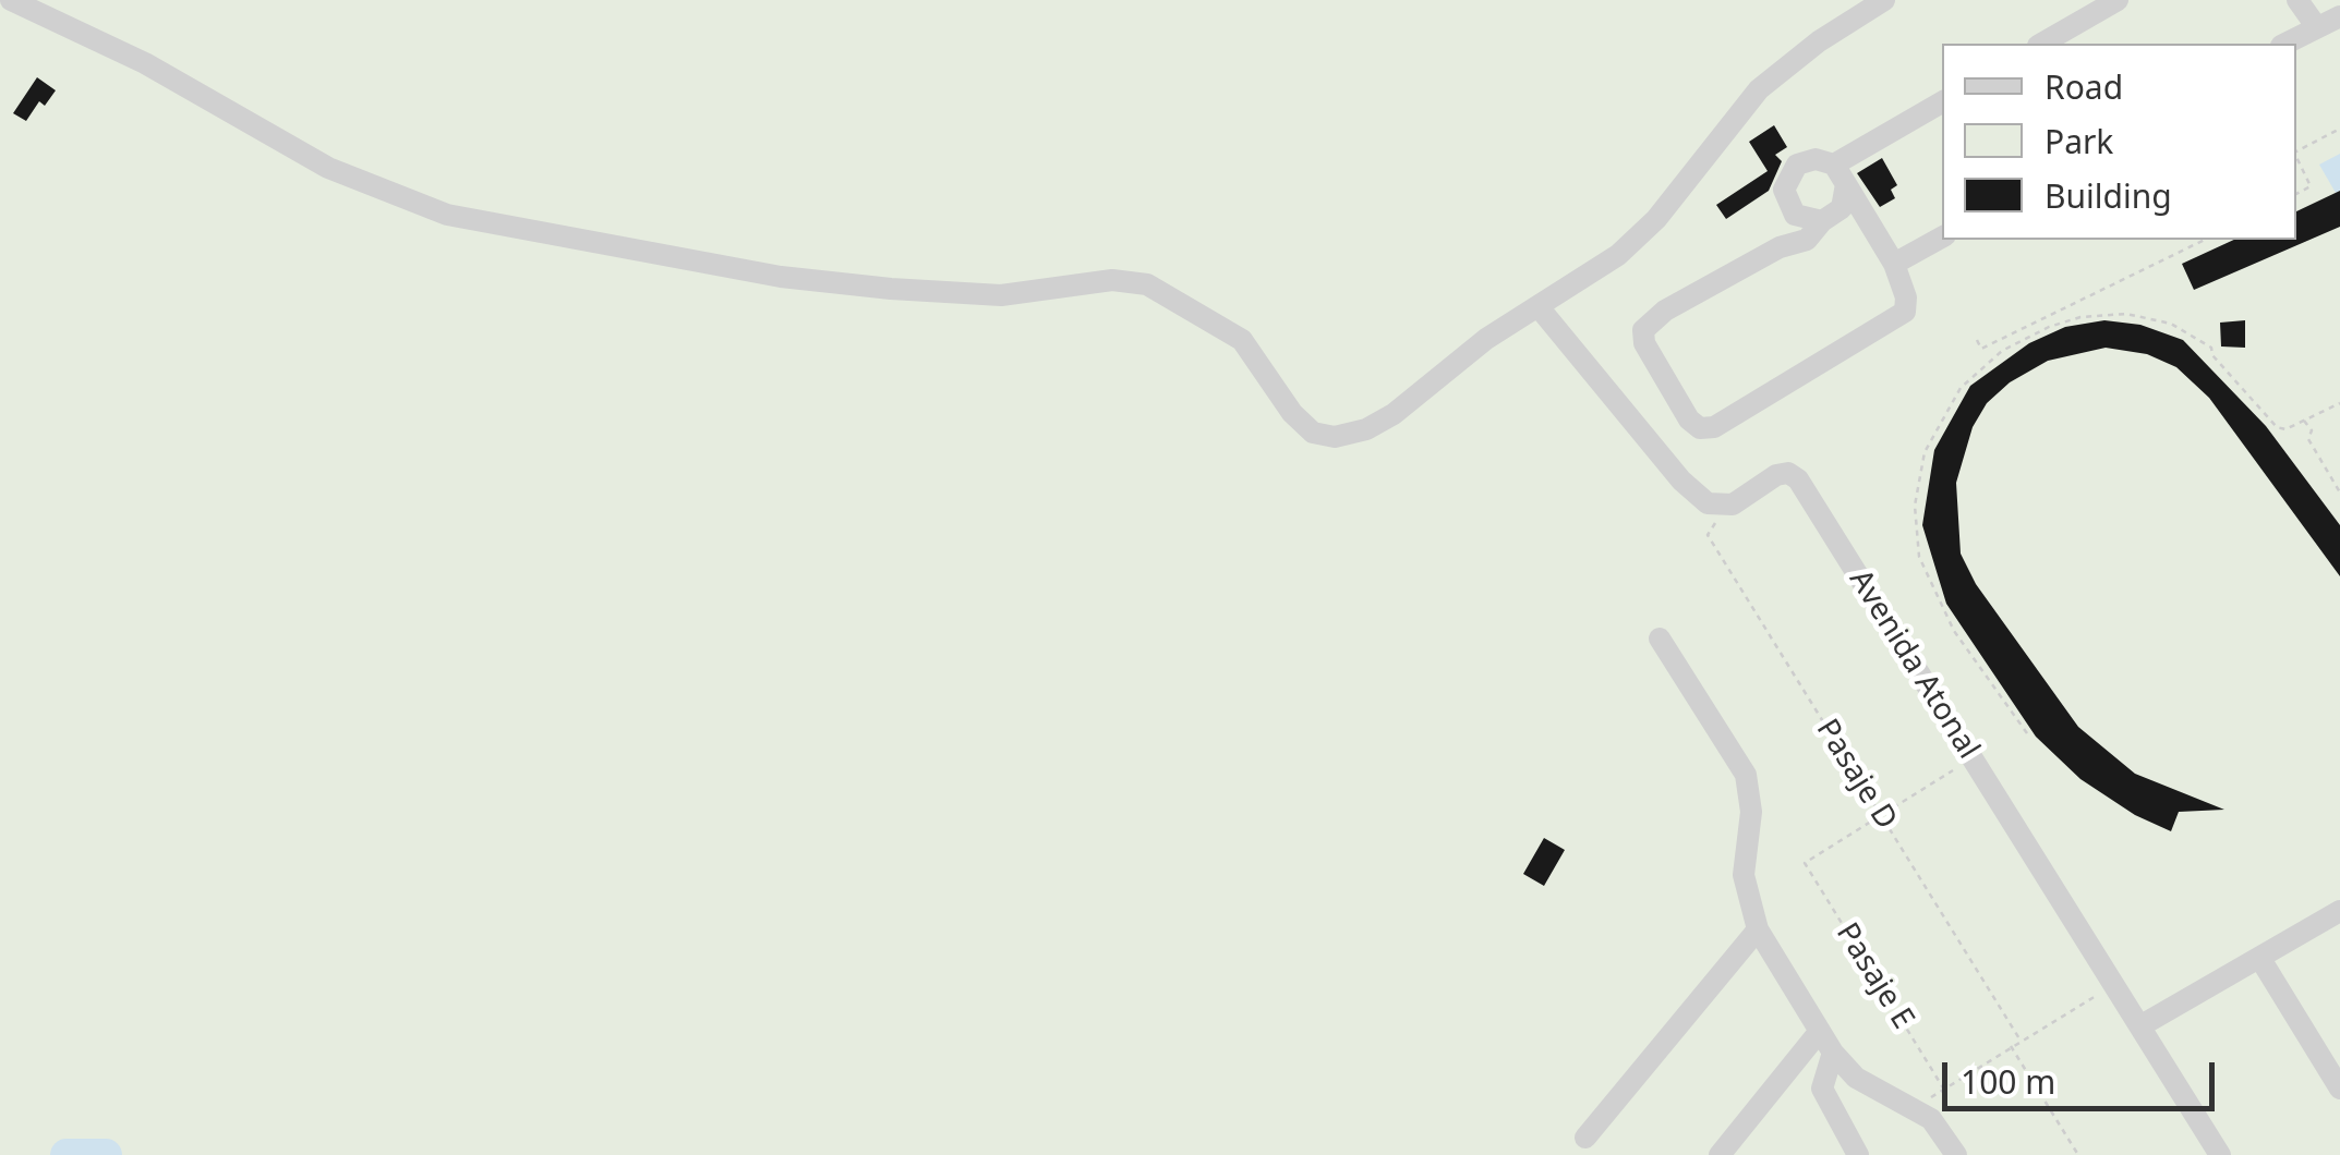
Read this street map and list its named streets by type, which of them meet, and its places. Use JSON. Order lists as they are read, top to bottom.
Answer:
{
  "streets": {
    "street": ["Avenida Atonal"],
    "path": ["Pasaje D", "Pasaje E"]
  },
  "crossings": [
    ["Avenida Atonal", "Pasaje D"],
    ["Pasaje D", "Pasaje E"]
  ],
  "legend": ["Road", "Park", "Building"],
  "scale_bar": "100 m"
}
